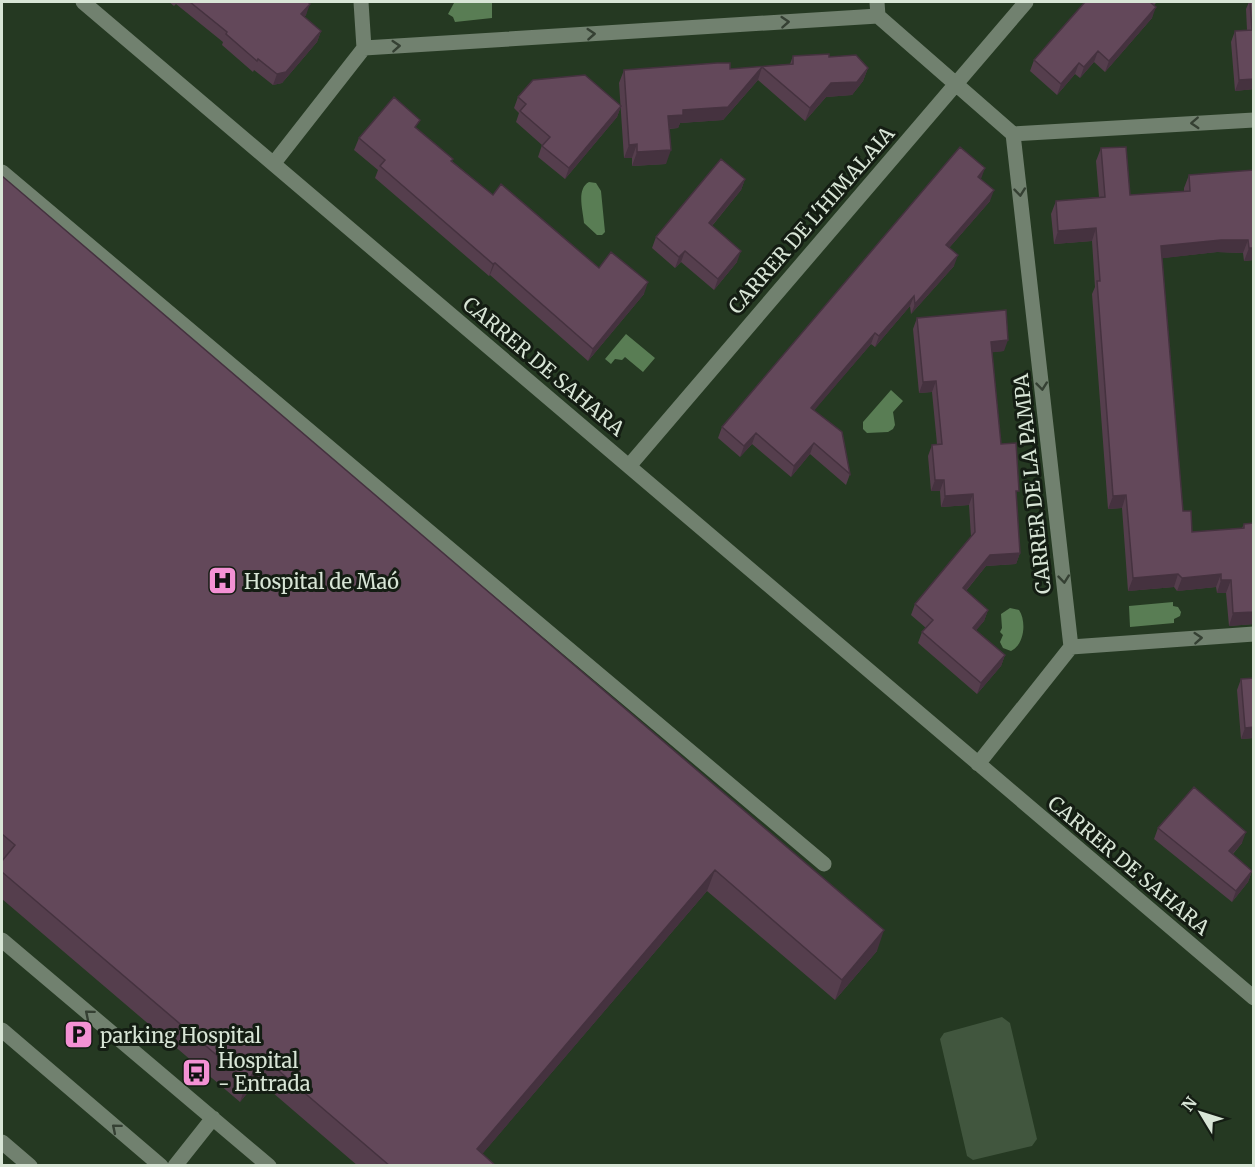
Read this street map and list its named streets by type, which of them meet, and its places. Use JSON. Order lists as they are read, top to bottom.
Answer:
{
  "streets": {
    "street": ["CARRER DE L'HIMALAIA", "CARRER DE SAHARA", "CARRER DE LA PAMPA"]
  },
  "crossings": [
    ["CARRER DE L'HIMALAIA", "CARRER DE SAHARA"]
  ],
  "one_way": ["CARRER DE LA PAMPA"],
  "places": {
    "hospital": ["Hospital de Maó"],
    "parking": ["parking Hospital"],
    "bus stop": ["Hospital - Entrada"]
  },
  "north": "top left"
}
